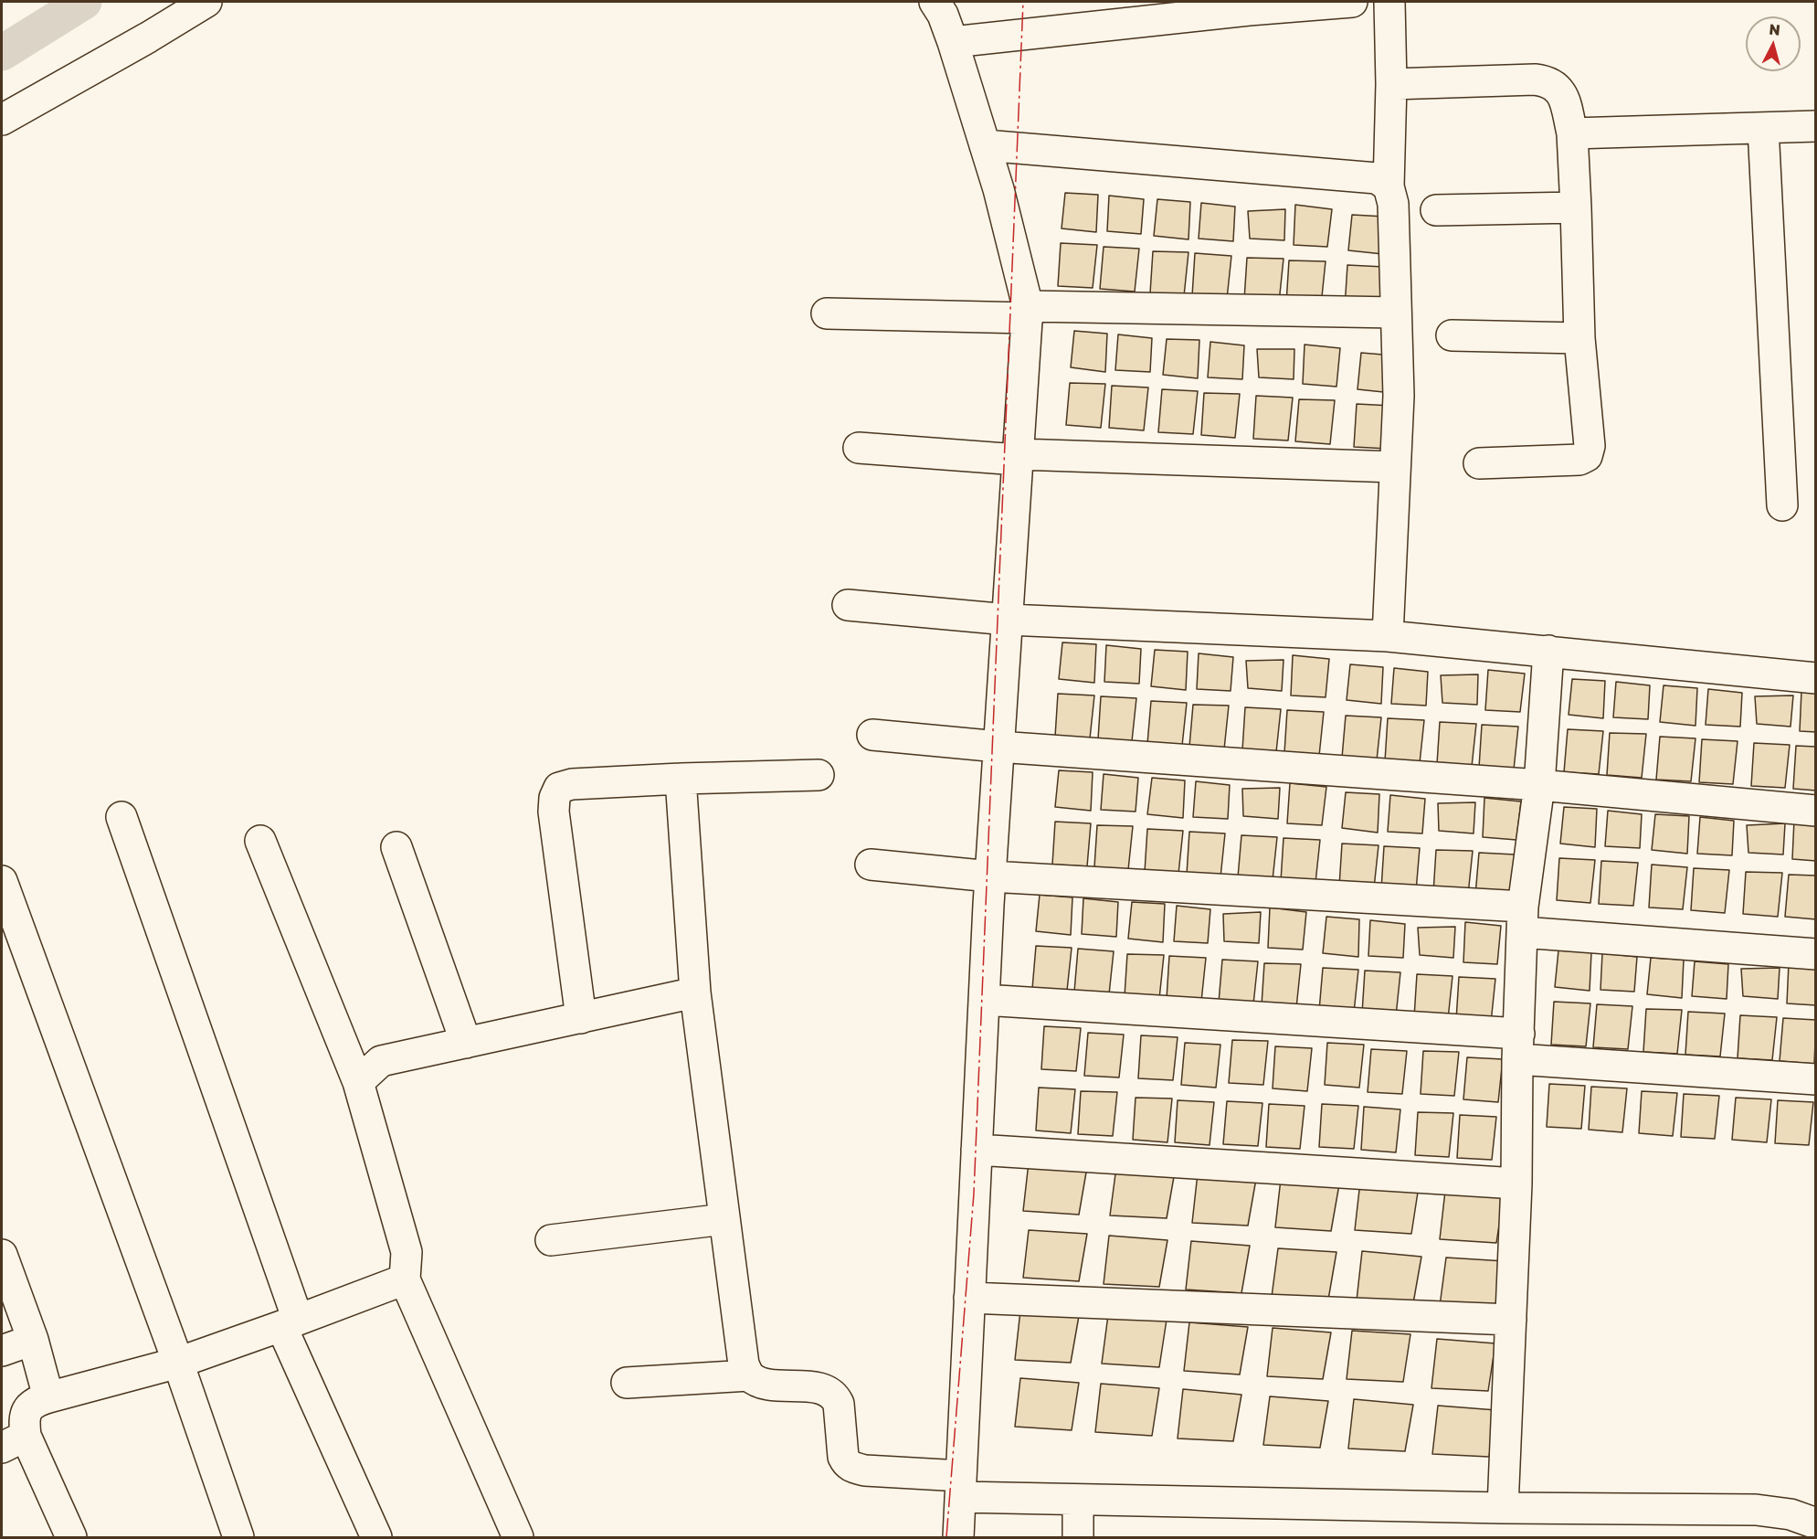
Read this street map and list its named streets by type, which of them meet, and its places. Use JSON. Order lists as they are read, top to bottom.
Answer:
{
  "north": "top"
}
